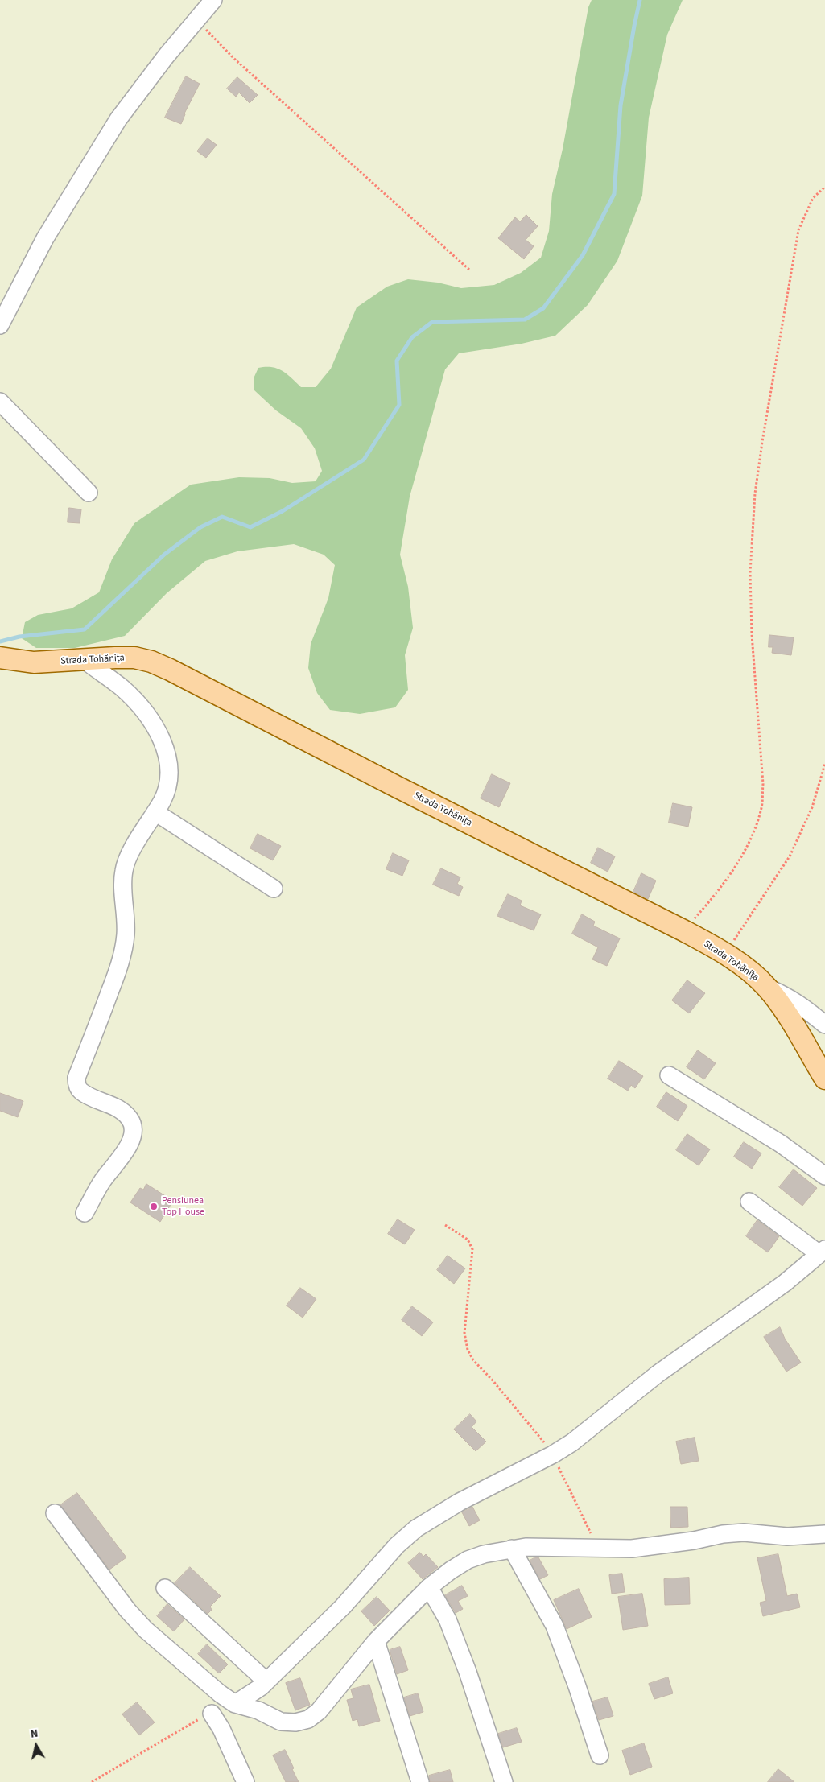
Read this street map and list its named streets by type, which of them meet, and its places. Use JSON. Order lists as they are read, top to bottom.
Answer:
{
  "streets": {
    "main road": ["Strada Tohănița"]
  },
  "places": ["Pensiunea Top House"],
  "north": "top"
}
